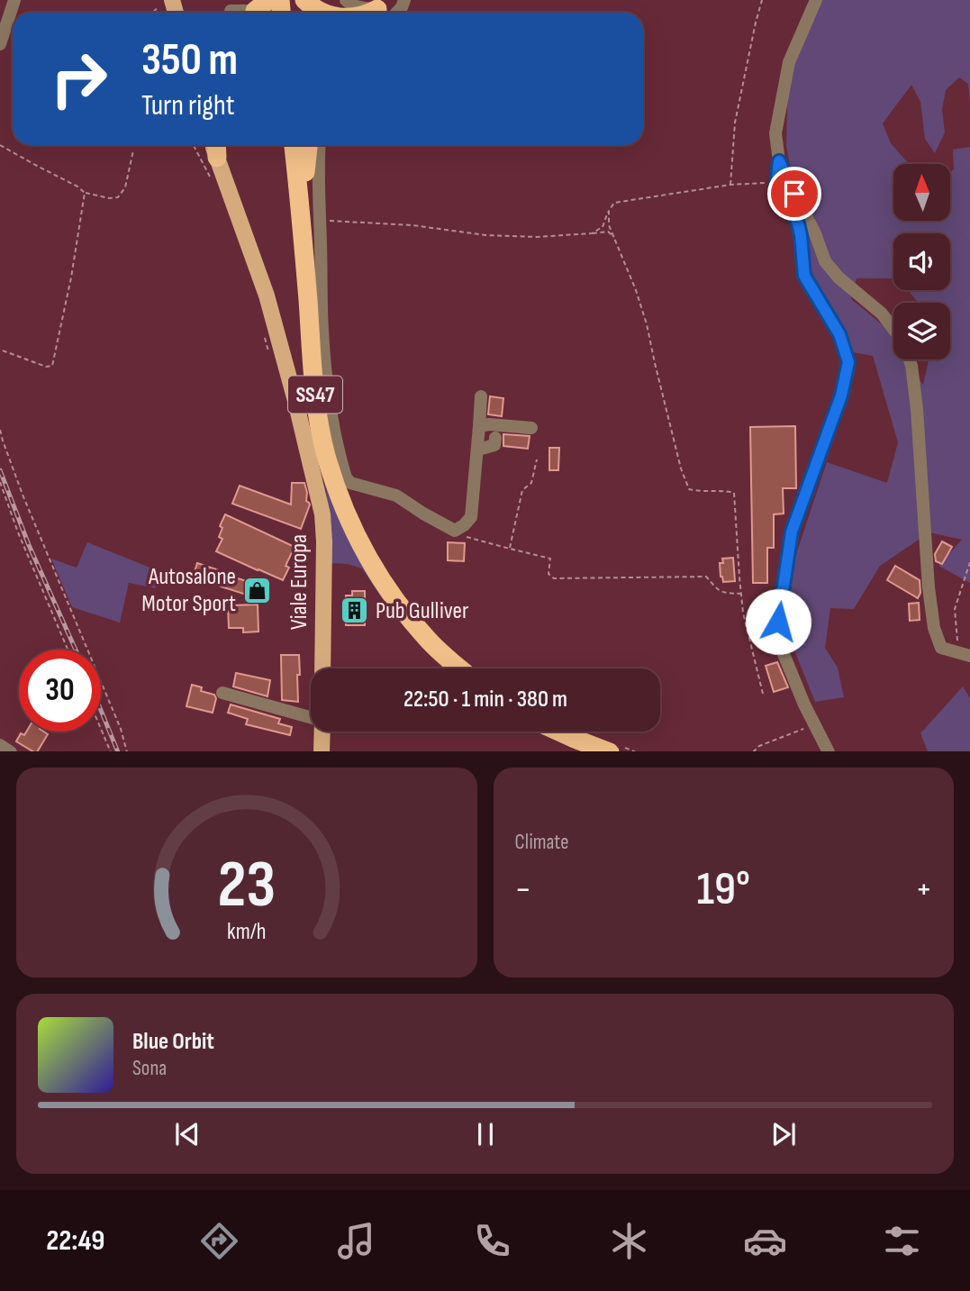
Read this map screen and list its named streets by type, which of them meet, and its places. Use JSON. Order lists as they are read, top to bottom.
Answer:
{
  "streets": {
    "highway": ["SS47"],
    "main road": ["Viale Europa"]
  },
  "places": {
    "shop": ["Autosalone Motor Sport"],
    "building": ["Pub Gulliver"]
  },
  "north": "top",
  "page": {
    "turn": ["350 m", "Turn right"],
    "limit": "30",
    "trip": "22:50 · 1 min · 380 m",
    "tile": "Climate",
    "heat": ["−", "19°", "+"],
    "song": ["Blue Orbit", "Sona"],
    "tabs": "22:49",
    "gauge": ["23", "km/h"]
  }
}
